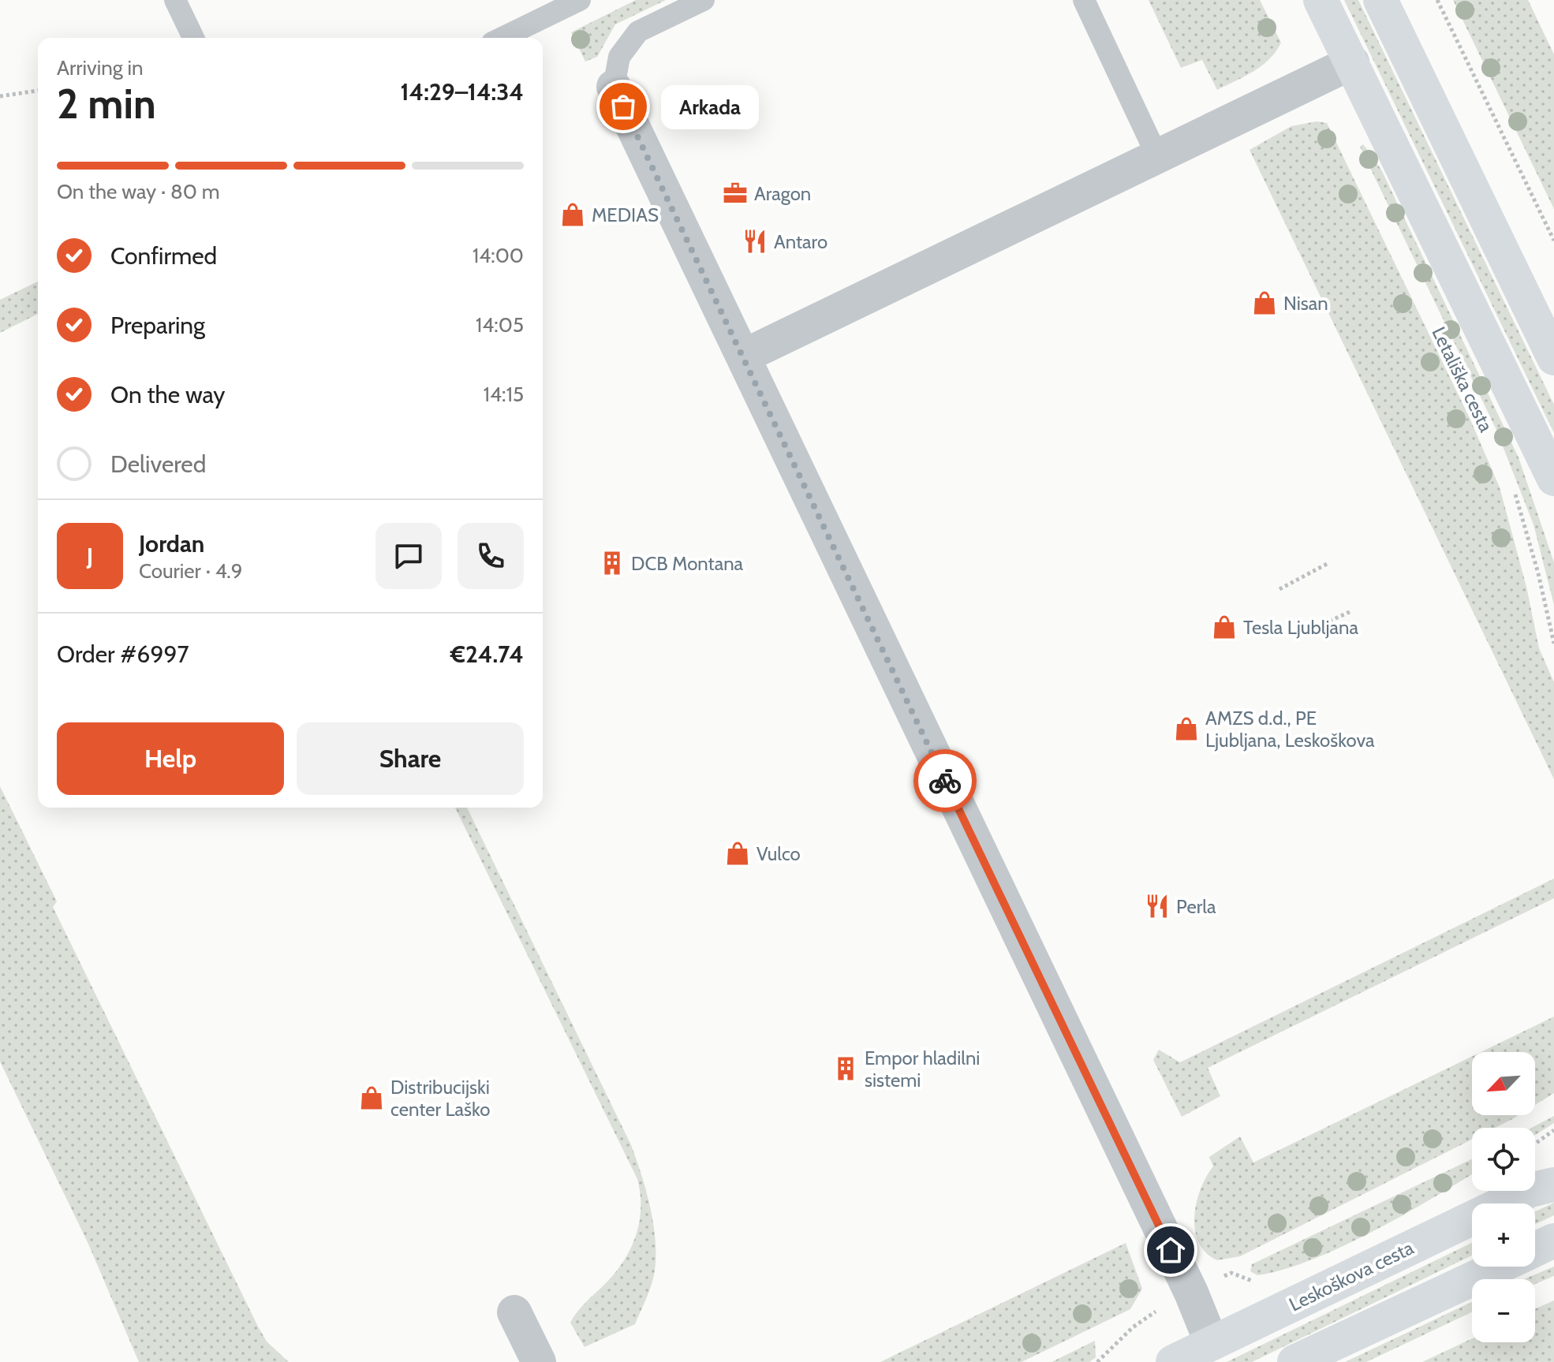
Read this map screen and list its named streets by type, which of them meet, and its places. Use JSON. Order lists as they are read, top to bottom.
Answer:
{
  "streets": {
    "main road": ["Letališka cesta", "Leskoškova cesta"]
  },
  "places": {
    "other": ["Arkada"],
    "office": ["Aragon"],
    "shop": [
      "MEDIAS",
      "Nisan",
      "Tesla Ljubljana",
      "AMZS d.d., PE Ljubljana, Leskoškova",
      "Vulco",
      "Distribucijski center Laško"
    ],
    "restaurant": ["Antaro", "Perla"],
    "building": ["DCB Montana", "Empor hladilni sistemi"]
  },
  "north": "bottom left",
  "page": {
    "heading": ["2 min", "Arriving in", "14:29–14:34"],
    "panel": [
      "Jordan",
      "Courier · 4.9",
      "Order #6997",
      "€24.74"
    ],
    "bubble": "Arkada",
    "bar": "On the way · 80 m",
    "list": [
      ["Confirmed", "14:00"],
      ["Preparing", "14:05"],
      ["On the way", "14:15"],
      "Delivered"
    ],
    "round": "J",
    "buttons": ["Help", "Share"],
    "map_buttons": ["+", "−"]
  }
}
